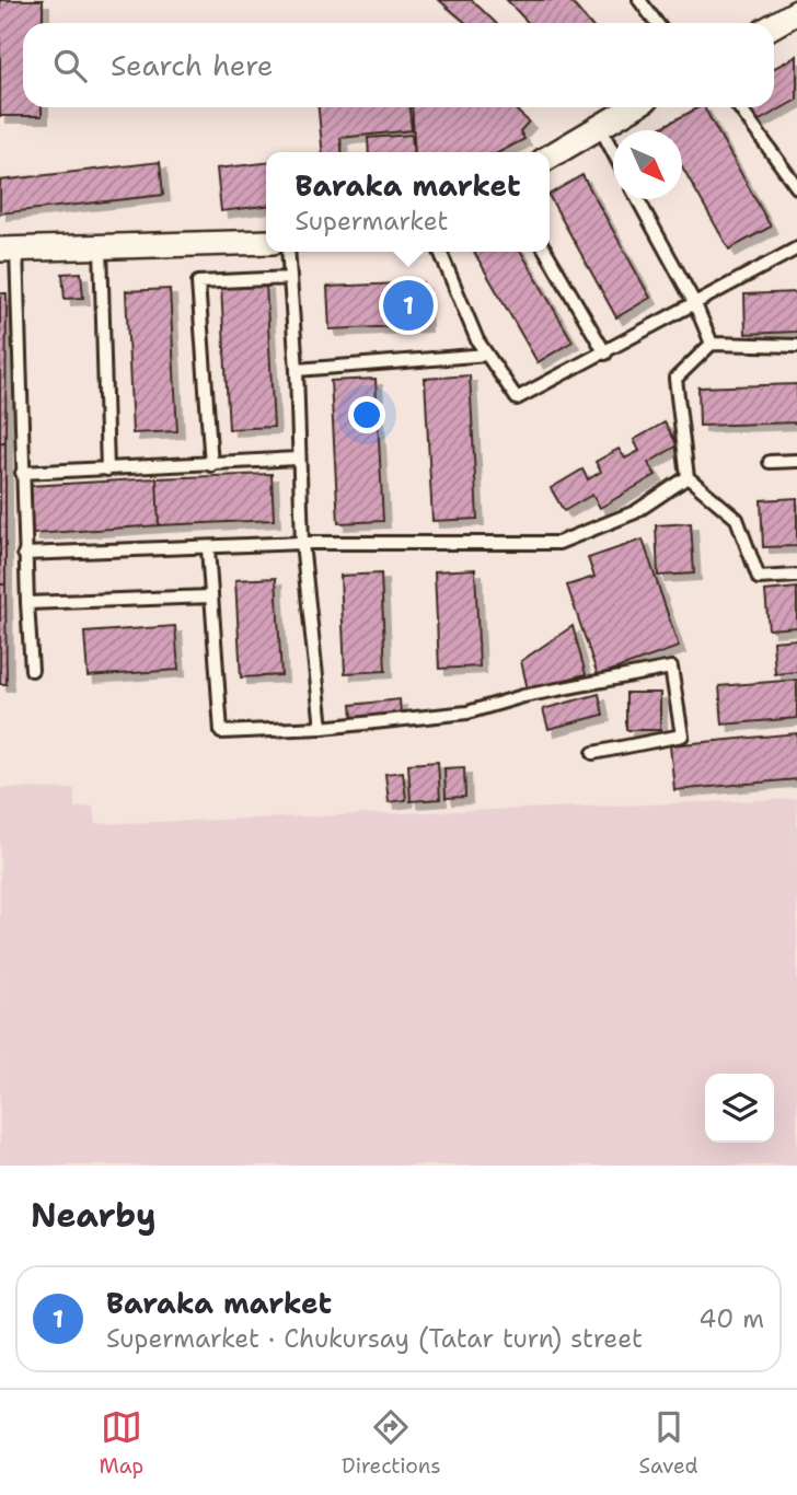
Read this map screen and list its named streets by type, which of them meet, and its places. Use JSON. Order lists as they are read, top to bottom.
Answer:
{
  "north": "bottom right",
  "page": {
    "search": "Search here",
    "popup": ["Baraka market", "Supermarket"],
    "pins": "1",
    "heading": "Nearby",
    "list": [
      {
        "mark": "1",
        "name": "Baraka market",
        "note": "Supermarket · Chukursay (Tatar turn) street",
        "value": "40 m"
      }
    ],
    "nav": ["Map", "Directions", "Saved"]
  }
}
